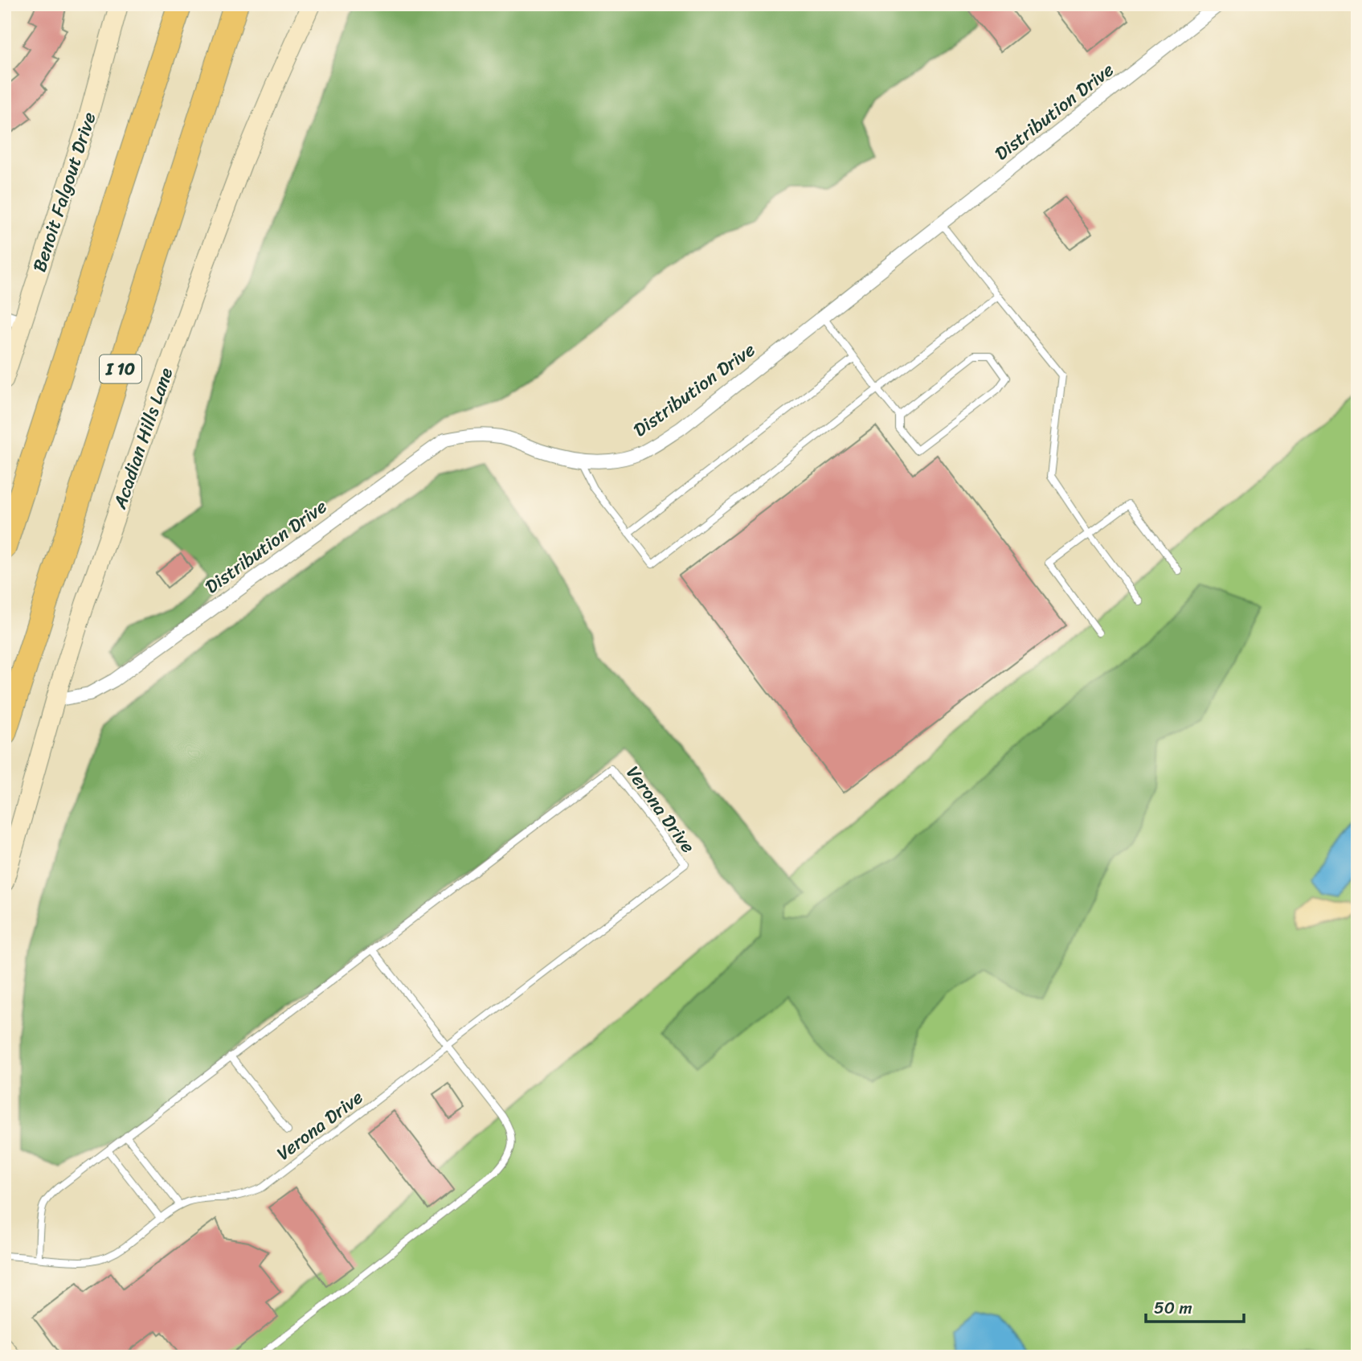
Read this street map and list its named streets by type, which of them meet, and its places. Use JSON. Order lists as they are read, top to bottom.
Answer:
{
  "streets": {
    "highway": ["I 10"],
    "street": ["Distribution Drive", "Benoit Falgout Drive", "Acadian Hills Lane"],
    "lane": ["Verona Drive"]
  },
  "crossings": [
    ["Distribution Drive", "Acadian Hills Lane"]
  ],
  "scale_bar": "50 m"
}
